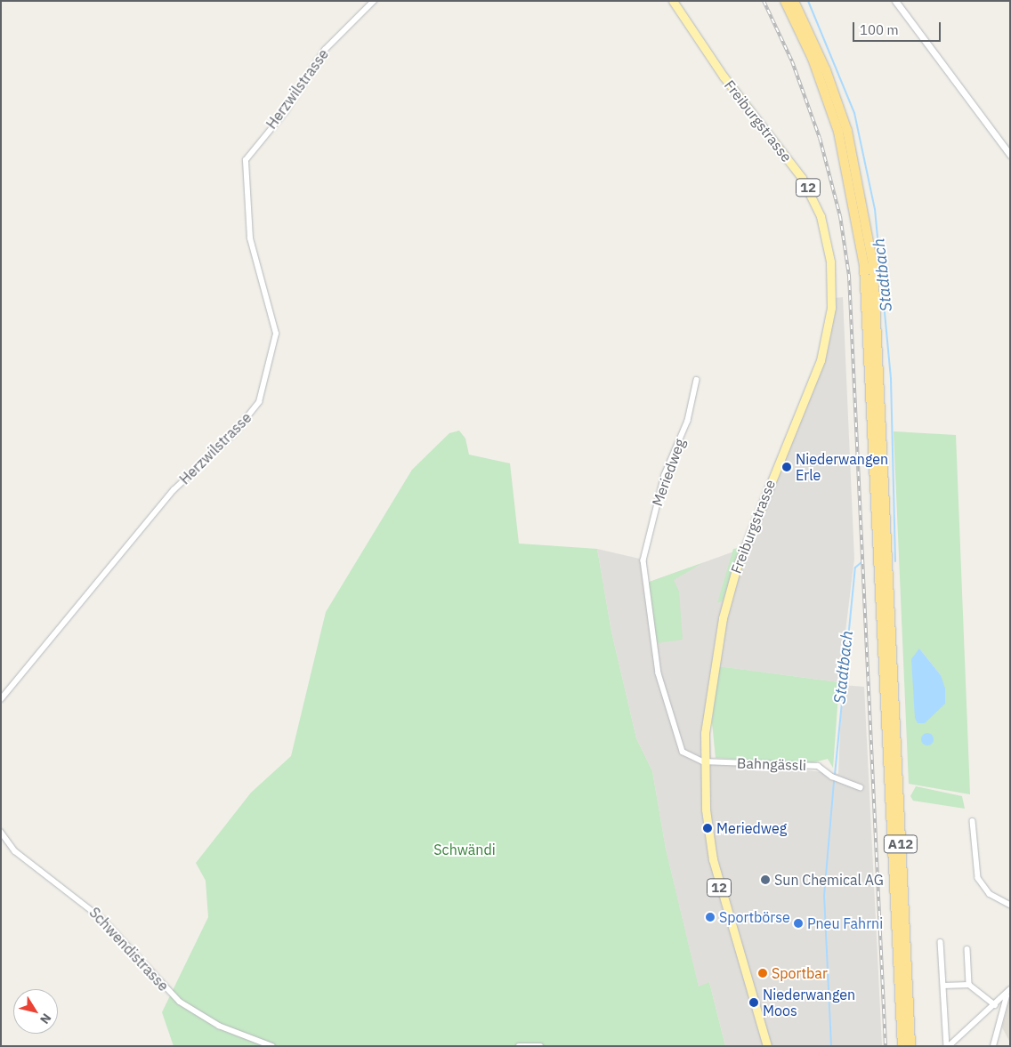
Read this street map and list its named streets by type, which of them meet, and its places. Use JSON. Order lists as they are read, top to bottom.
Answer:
{
  "streets": {
    "highway": ["A12"],
    "main road": ["Freiburgstrasse", "12"],
    "street": [
      "Herzwilstrasse",
      "Meriedweg",
      "Bahngässli",
      "Schwendistrasse"
    ]
  },
  "crossings": [
    ["Freiburgstrasse", "Meriedweg"],
    ["Freiburgstrasse", "Bahngässli"],
    ["Meriedweg", "Bahngässli"]
  ],
  "water": ["Stadtbach"],
  "parks": ["Schwändi"],
  "places": [
    "Niederwangen Erle",
    "Meriedweg",
    "Sun Chemical AG",
    "Sportbörse",
    "Pneu Fahrni",
    "Sportbar",
    "Niederwangen Moos"
  ],
  "scale_bar": "100 m",
  "north": "bottom right"
}
